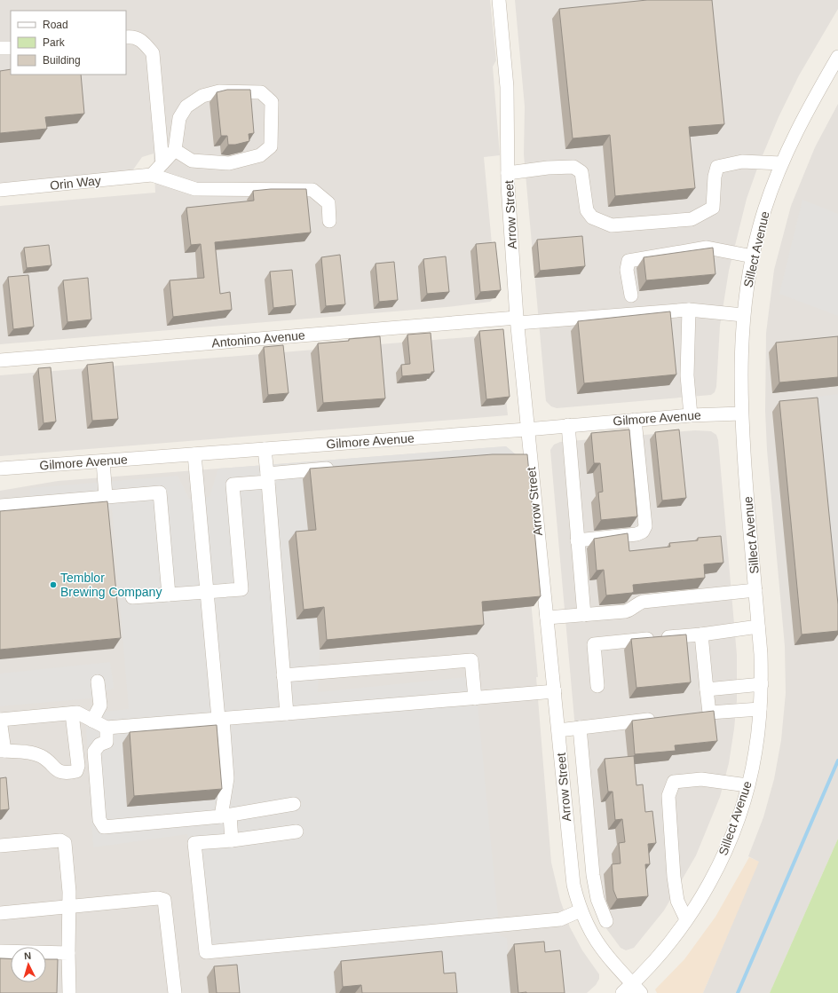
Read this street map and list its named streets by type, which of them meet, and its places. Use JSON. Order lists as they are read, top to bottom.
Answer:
{
  "streets": {
    "street": [
      "Orin Way",
      "Arrow Street",
      "Sillect Avenue",
      "Antonino Avenue",
      "Gilmore Avenue"
    ]
  },
  "crossings": [
    ["Arrow Street", "Sillect Avenue"],
    ["Arrow Street", "Antonino Avenue"],
    ["Arrow Street", "Gilmore Avenue"],
    ["Sillect Avenue", "Antonino Avenue"],
    ["Sillect Avenue", "Gilmore Avenue"]
  ],
  "places": ["Temblor Brewing Company"],
  "legend": ["Road", "Park", "Building"],
  "north": "top"
}
